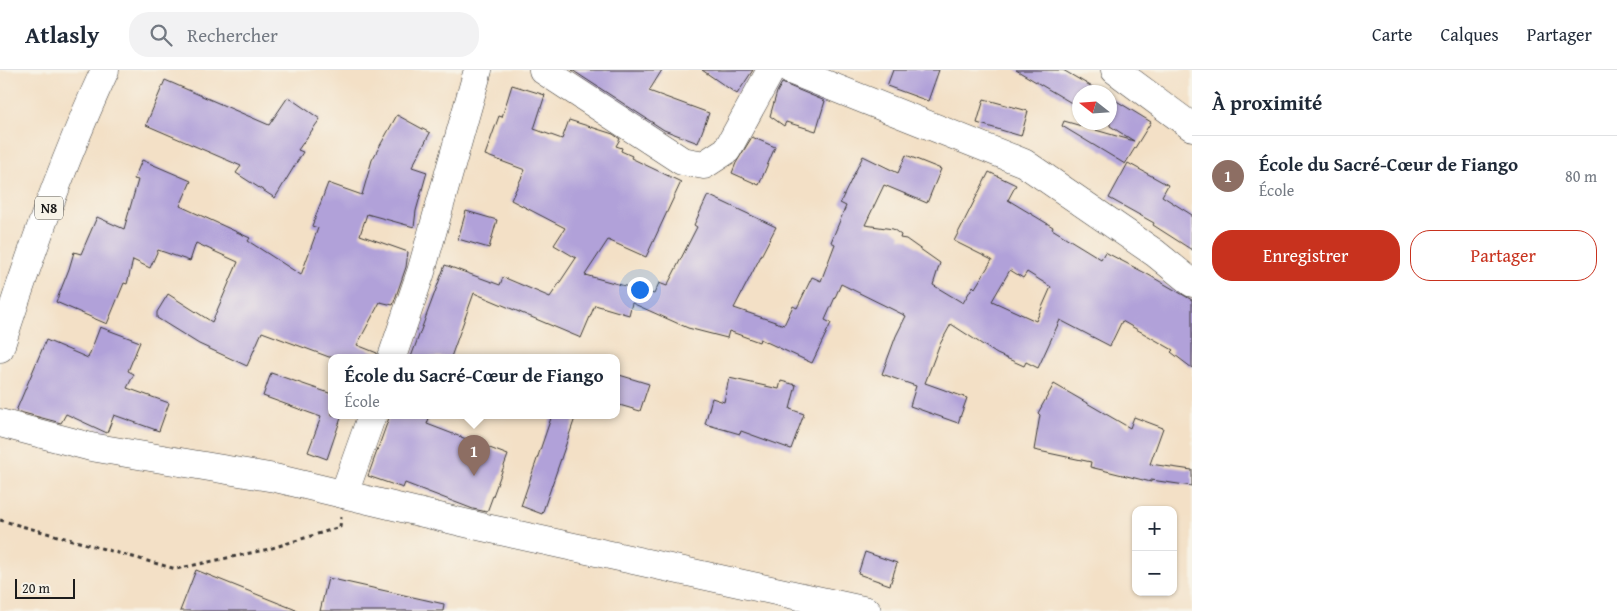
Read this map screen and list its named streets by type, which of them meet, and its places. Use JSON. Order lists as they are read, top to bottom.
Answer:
{
  "streets": {
    "main road": ["N8"]
  },
  "scale_bar": "20 m",
  "north": "left",
  "page": {
    "header": "Atlasly",
    "search": "Rechercher",
    "nav": ["Carte", "Calques", "Partager"],
    "heading": "À proximité",
    "list": [
      {
        "mark": "1",
        "name": "École du Sacré-Cœur de Fiango",
        "note": "École",
        "value": "80 m"
      }
    ],
    "buttons": ["Enregistrer", "Partager"],
    "popup": ["École du Sacré-Cœur de Fiango", "École"],
    "pins": "1",
    "map_buttons": ["+", "−"],
    "scale": "20 m"
  }
}
